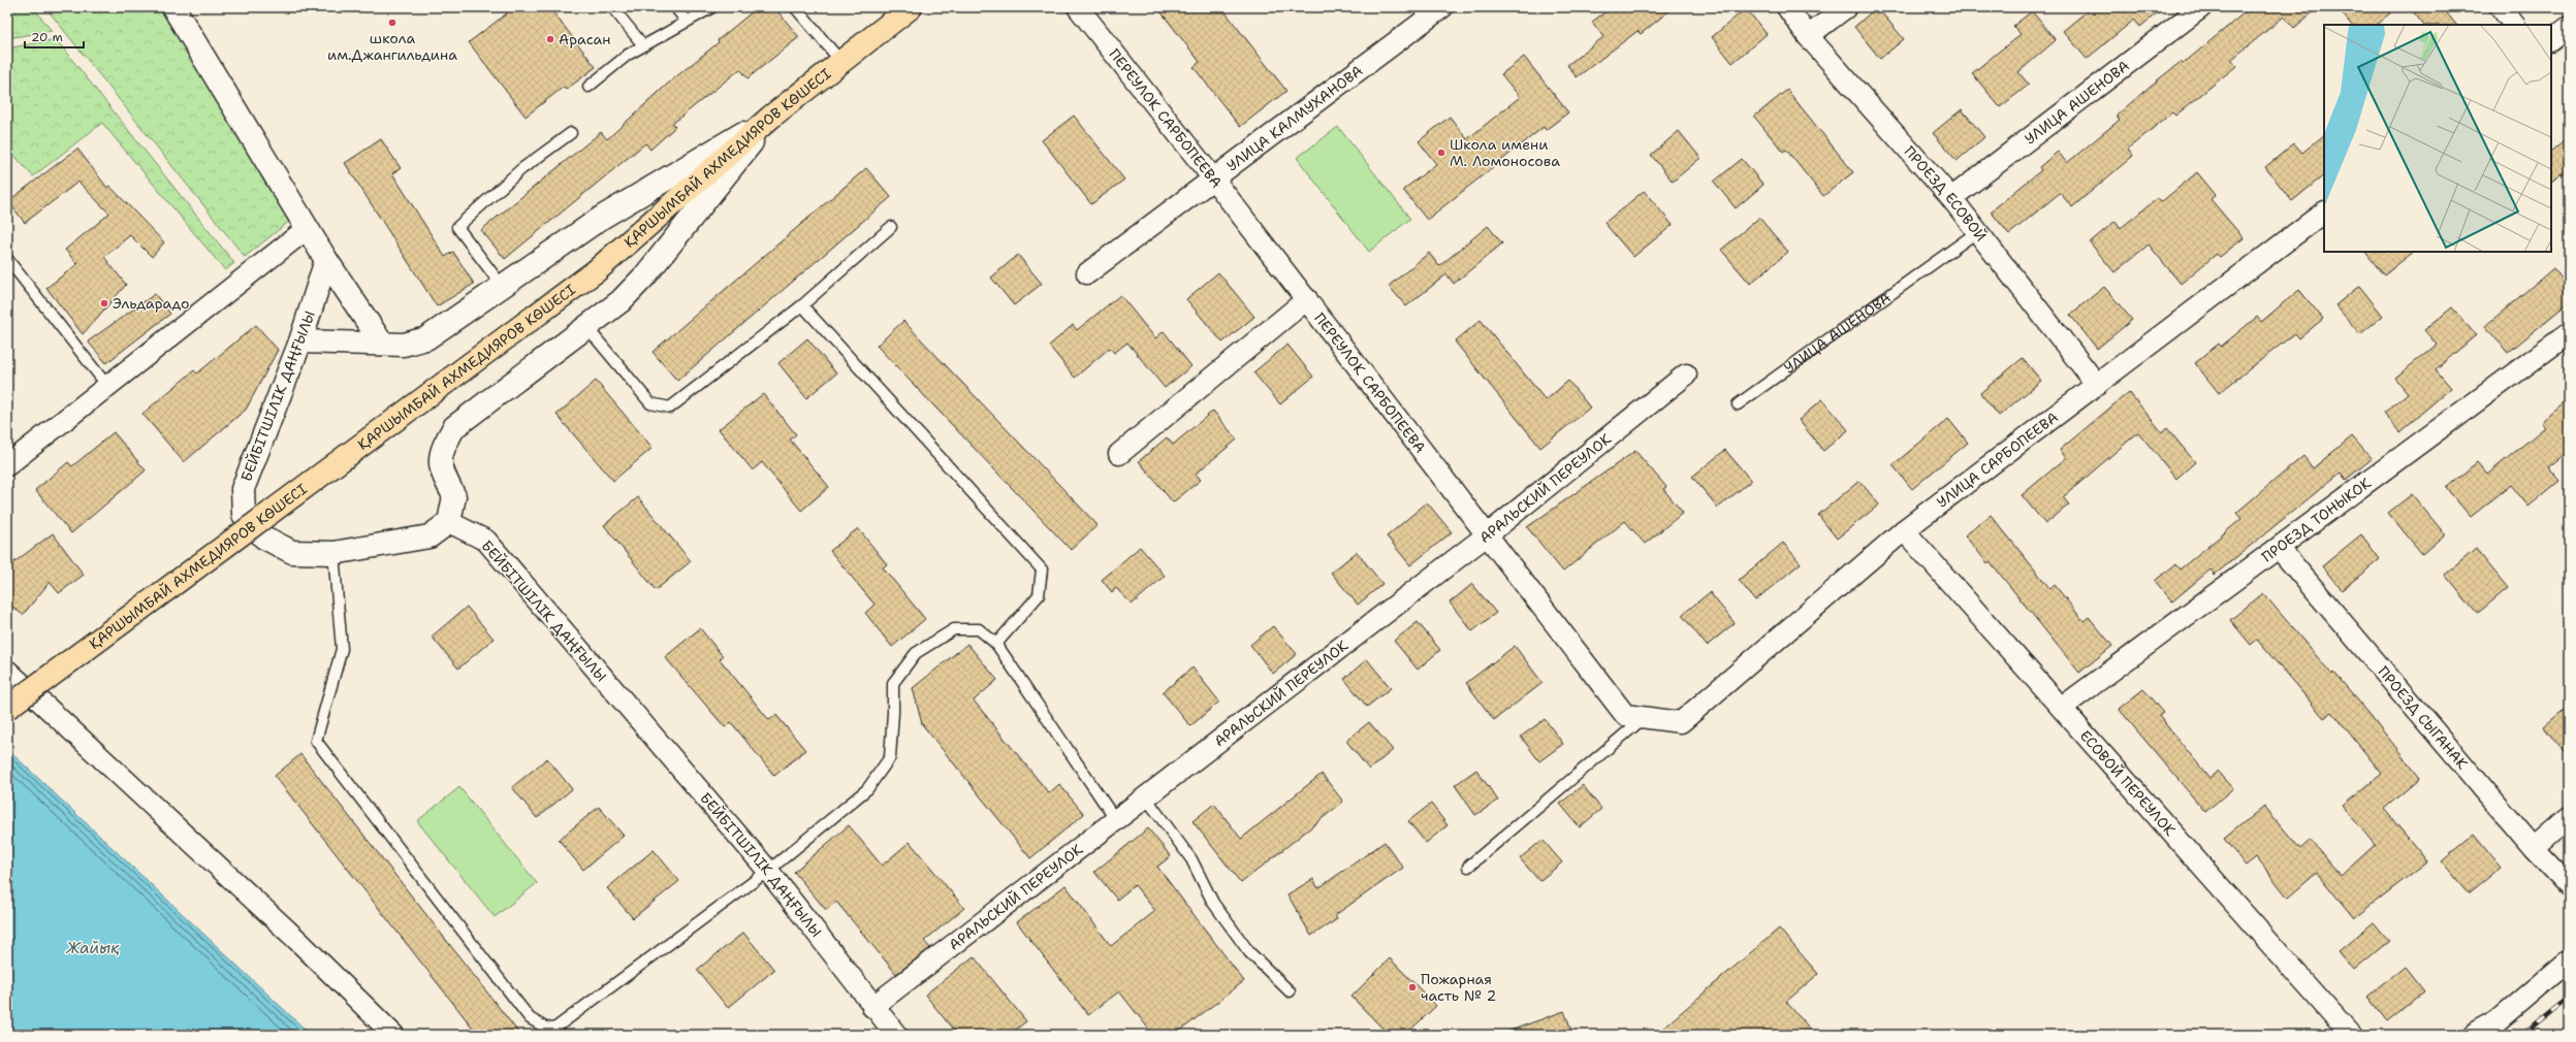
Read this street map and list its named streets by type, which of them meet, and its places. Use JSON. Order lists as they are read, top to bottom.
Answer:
{
  "streets": {
    "main road": ["ҚАРШЫМБАЙ АХМЕДИЯРОВ КӨШЕСІ"],
    "street": [
      "УЛИЦА АШЕНОВА",
      "ПЕРЕУЛОК САРБОПЕЕВА",
      "УЛИЦА КАЛМУХАНОВА",
      "ПРОЕЗД ЕСОВОЙ",
      "БЕЙБІТШІЛІК ДАҢҒЫЛЫ",
      "УЛИЦА САРБОПЕЕВА",
      "АРАЛЬСКИЙ ПЕРЕУЛОК",
      "ПРОЕЗД ТОНЫКОК",
      "ПРОЕЗД СЫГАНАК",
      "ЕСОВОЙ ПЕРЕУЛОК"
    ]
  },
  "crossings": [
    ["УЛИЦА АШЕНОВА", "ПРОЕЗД ЕСОВОЙ"],
    ["ПЕРЕУЛОК САРБОПЕЕВА", "УЛИЦА КАЛМУХАНОВА"],
    ["ПЕРЕУЛОК САРБОПЕЕВА", "УЛИЦА САРБОПЕЕВА"],
    ["ПЕРЕУЛОК САРБОПЕЕВА", "АРАЛЬСКИЙ ПЕРЕУЛОК"],
    ["ПРОЕЗД ЕСОВОЙ", "УЛИЦА САРБОПЕЕВА"],
    ["БЕЙБІТШІЛІК ДАҢҒЫЛЫ", "АРАЛЬСКИЙ ПЕРЕУЛОК"],
    ["УЛИЦА САРБОПЕЕВА", "ЕСОВОЙ ПЕРЕУЛОК"],
    ["ПРОЕЗД ТОНЫКОК", "ПРОЕЗД СЫГАНАК"],
    ["ПРОЕЗД ТОНЫКОК", "ЕСОВОЙ ПЕРЕУЛОК"]
  ],
  "water": ["Жайық"],
  "places": [
    "школа им.Джангильдина",
    "Арасан",
    "Школа имени М. Ломоносова",
    "Эльдарадо",
    "Пожарная часть № 2"
  ],
  "scale_bar": "20 m"
}
